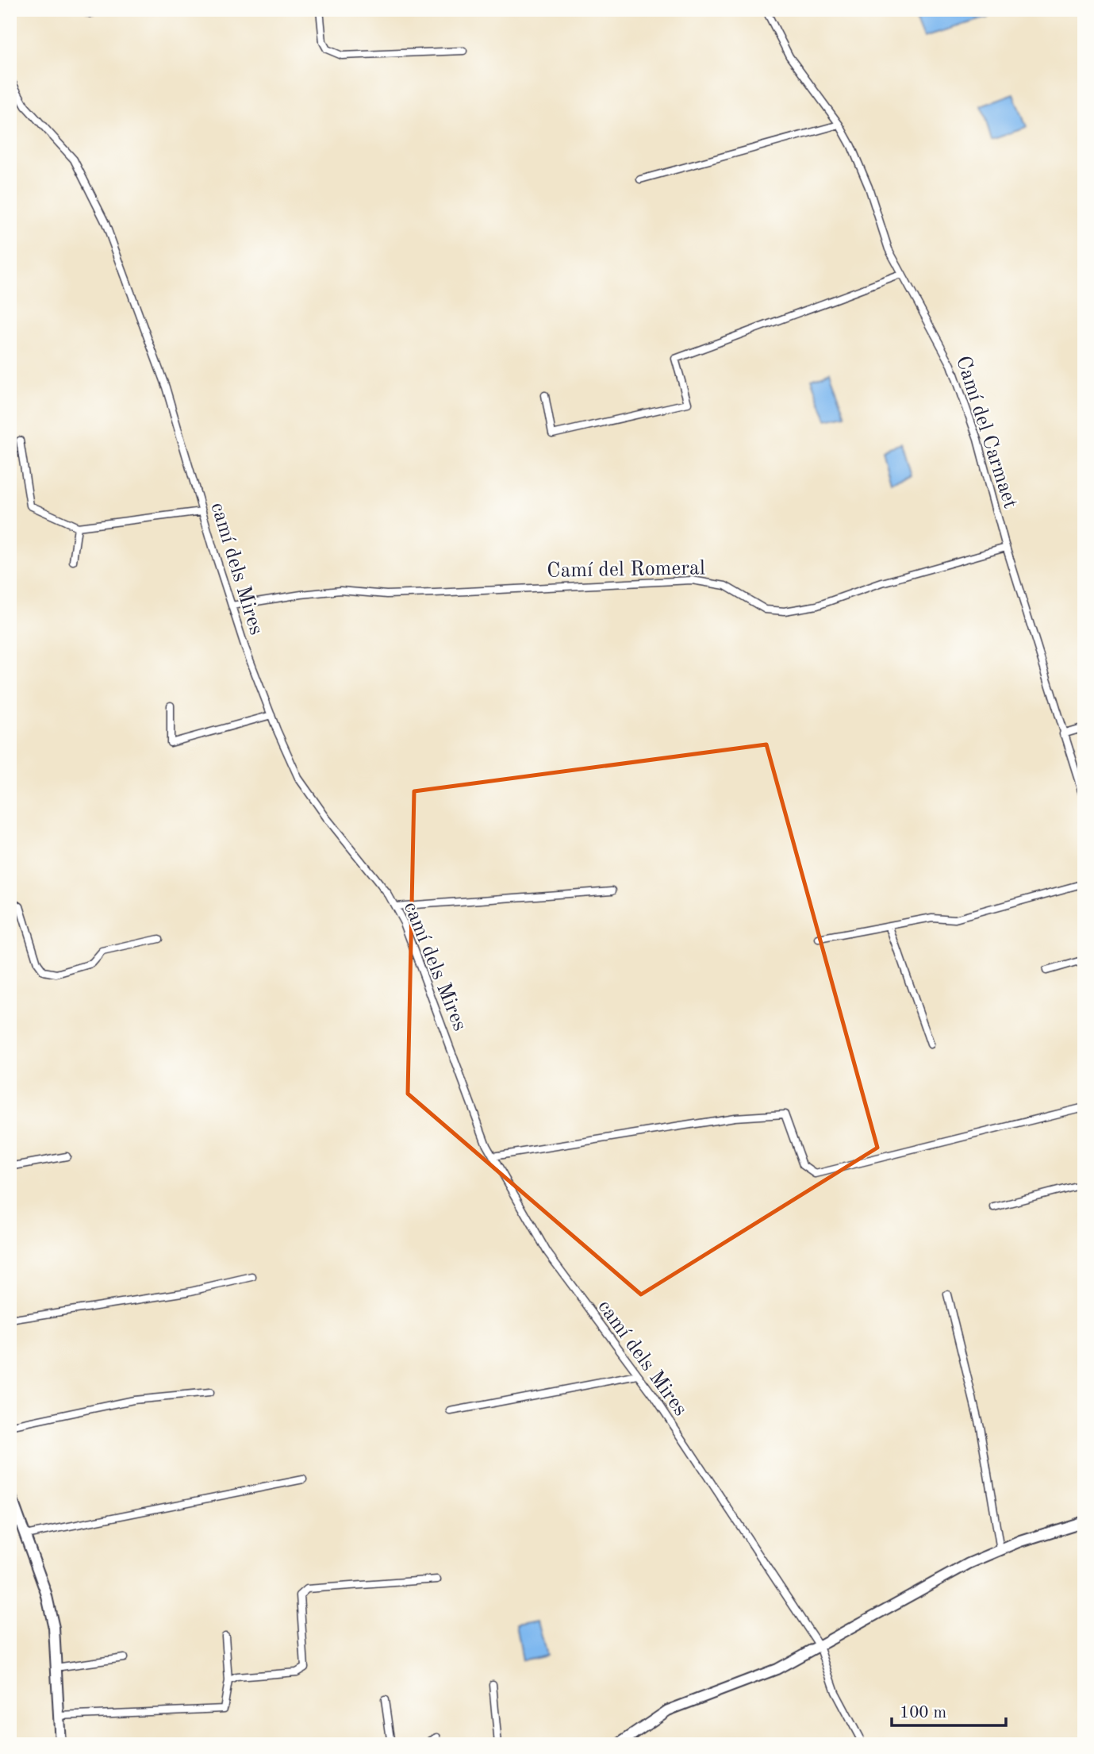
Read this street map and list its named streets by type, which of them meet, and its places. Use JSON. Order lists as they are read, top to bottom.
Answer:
{
  "streets": {
    "street": ["Camí del Carmaet", "camí dels Mires", "Camí del Romeral"]
  },
  "crossings": [
    ["Camí del Carmaet", "Camí del Romeral"],
    ["camí dels Mires", "Camí del Romeral"]
  ],
  "scale_bar": "100 m"
}
